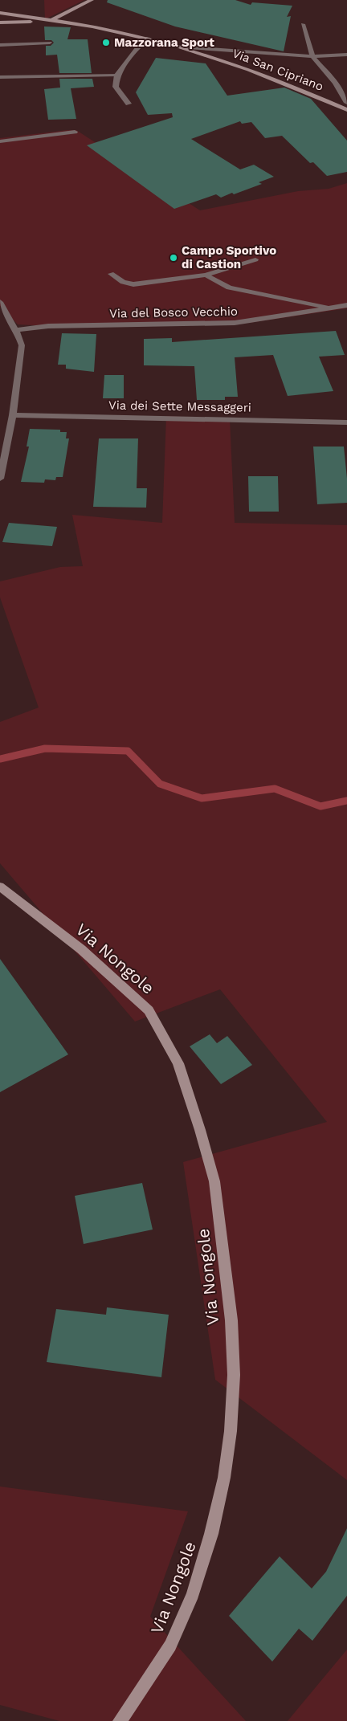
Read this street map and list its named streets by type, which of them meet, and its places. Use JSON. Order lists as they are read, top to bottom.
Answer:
{
  "streets": {
    "street": [
      "Via San Cipriano",
      "Via del Bosco Vecchio",
      "Via dei Sette Messaggeri",
      "Via Nongole"
    ]
  },
  "places": ["Mazzorana Sport", "Campo Sportivo di Castion"]
}
